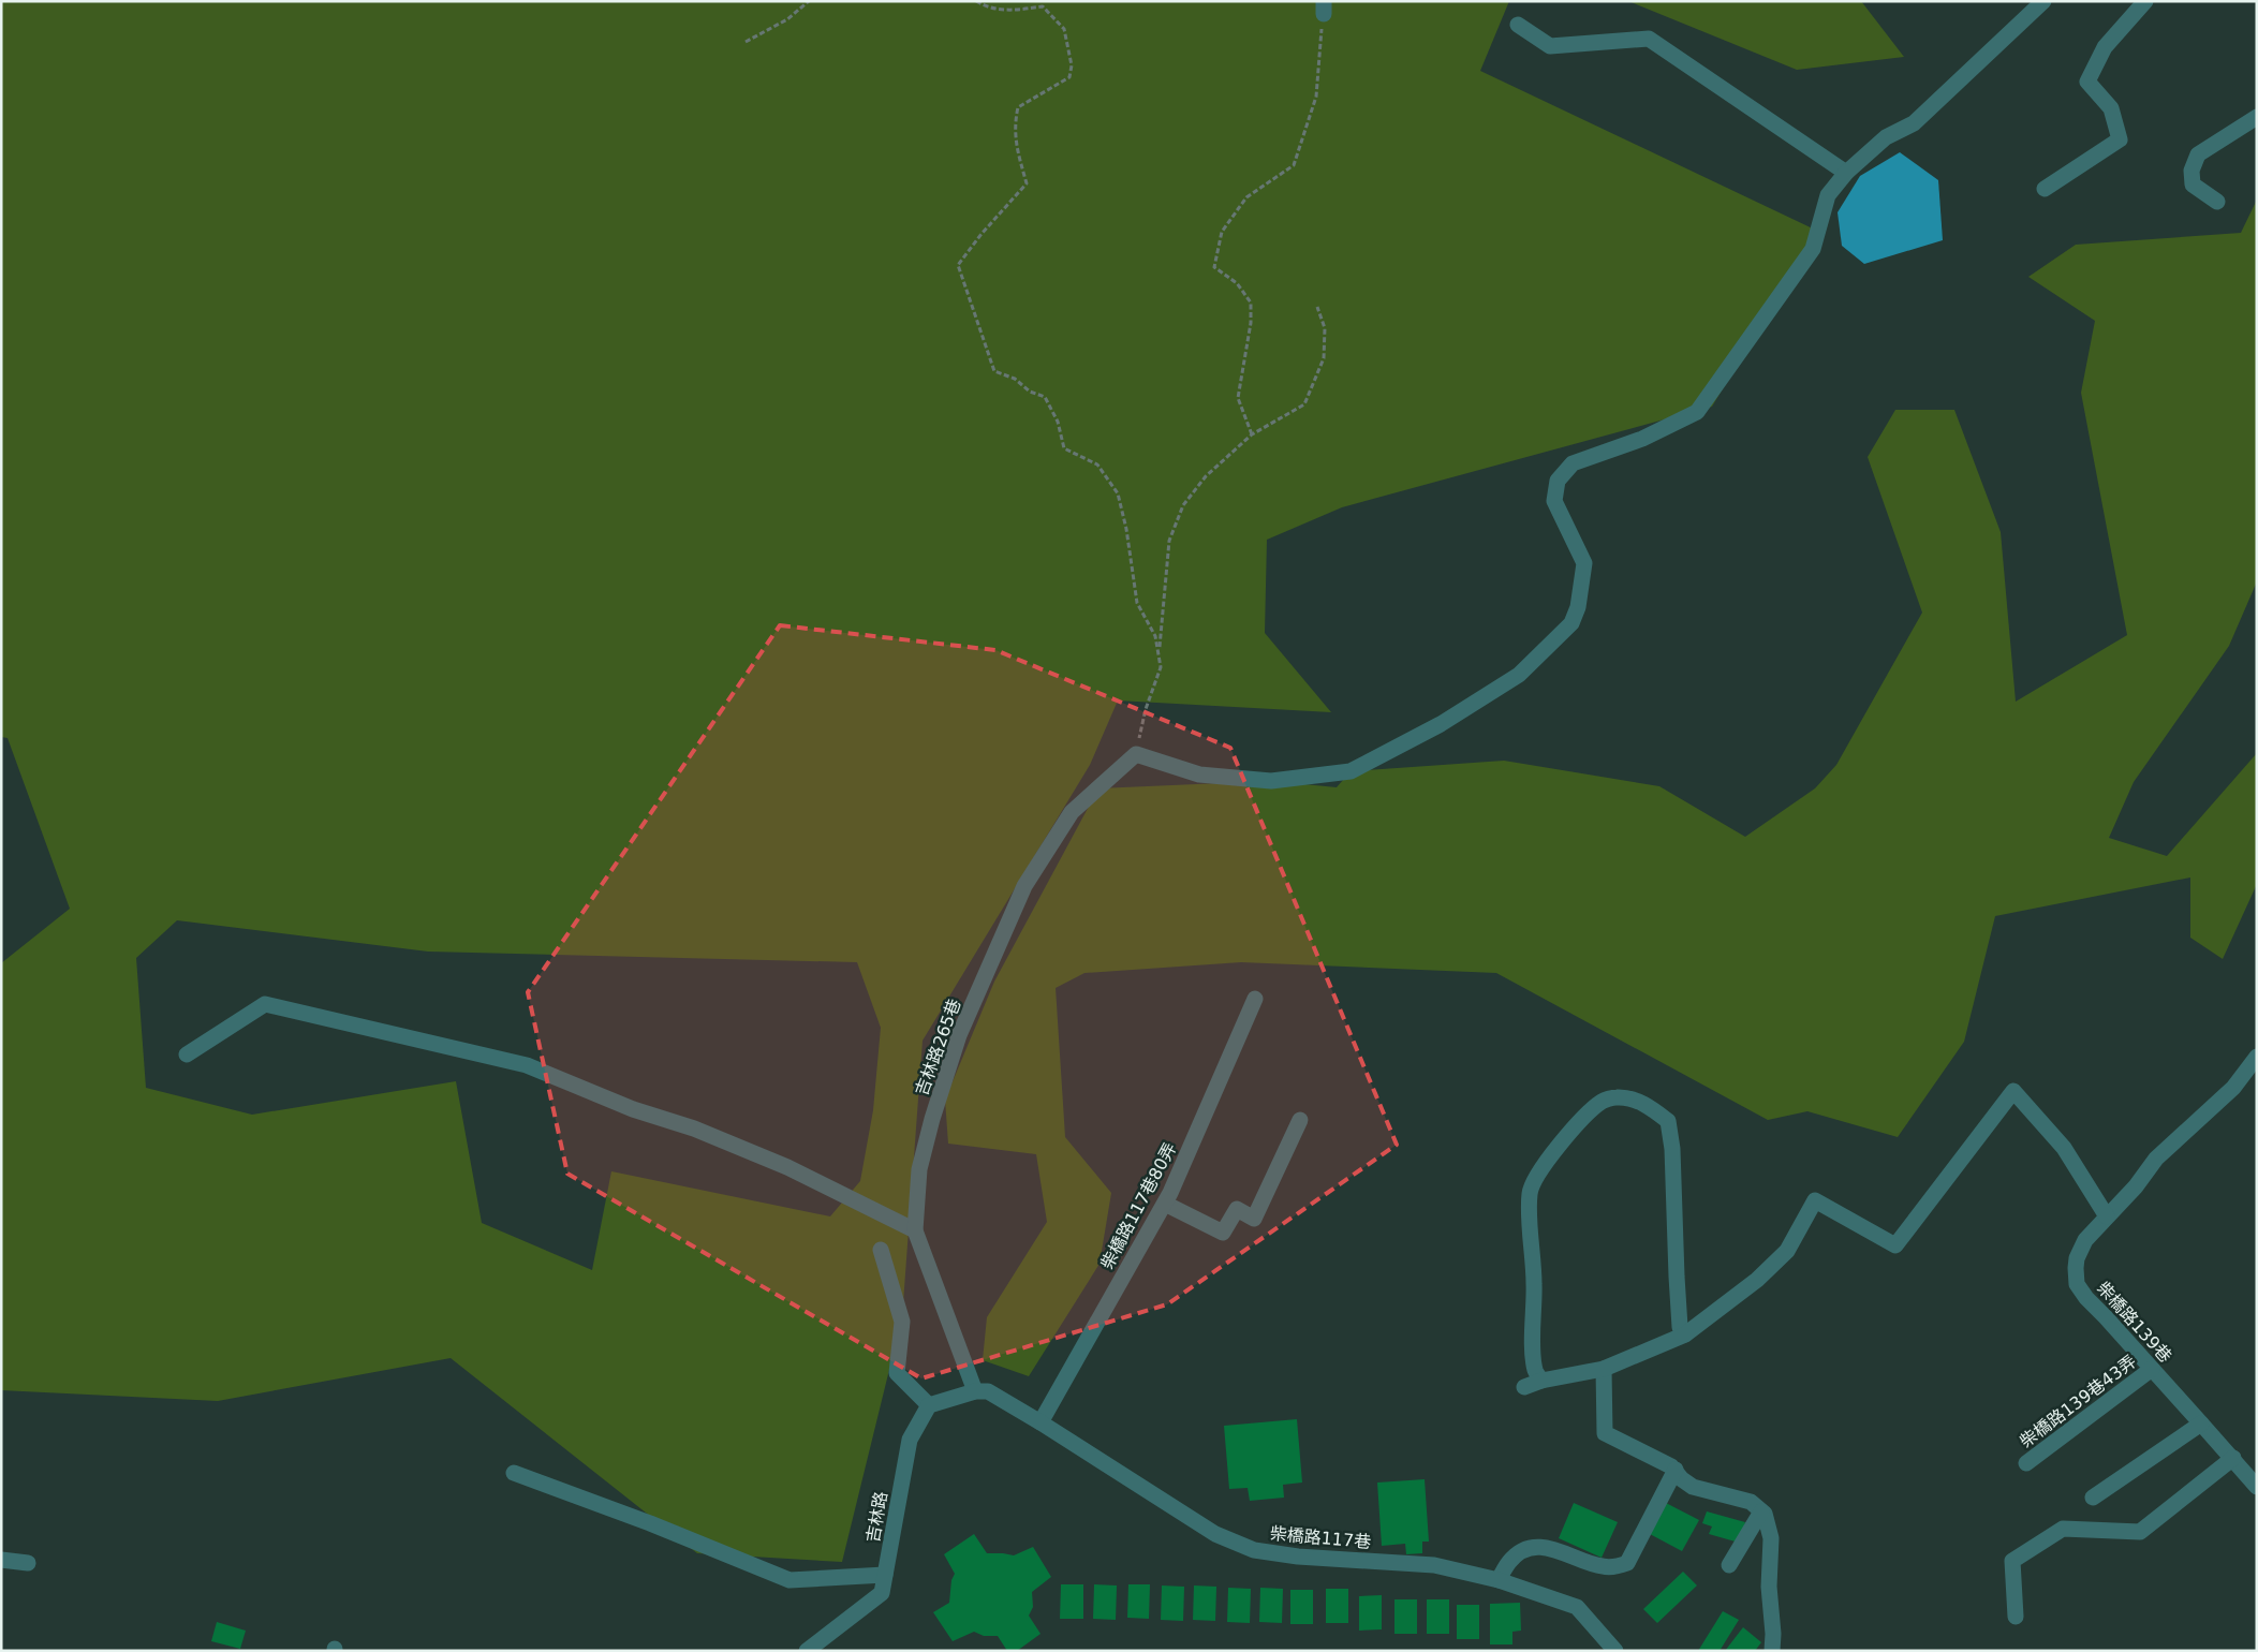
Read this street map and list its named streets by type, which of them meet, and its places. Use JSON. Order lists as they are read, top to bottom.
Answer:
{
  "streets": {
    "street": [
      "吉林路265巷",
      "柴橋路117巷80弄",
      "柴橋路139巷",
      "柴橋路139巷43弄",
      "吉林路",
      "柴橋路117巷"
    ]
  },
  "crossings": [
    ["吉林路265巷", "柴橋路117巷"],
    ["柴橋路117巷80弄", "柴橋路117巷"],
    ["柴橋路139巷", "柴橋路139巷43弄"]
  ]
}
